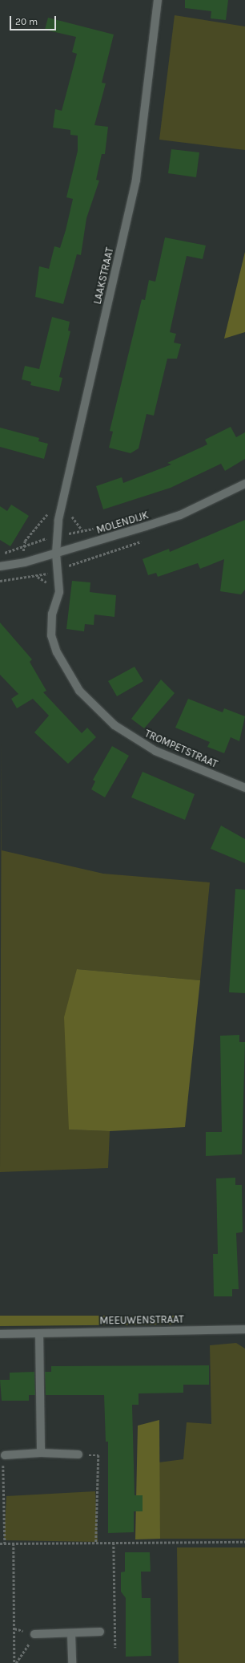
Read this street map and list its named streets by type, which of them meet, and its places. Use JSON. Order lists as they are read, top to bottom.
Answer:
{
  "streets": {
    "street": [
      "LAAKSTRAAT",
      "MOLENDIJK",
      "TROMPETSTRAAT",
      "MEEUWENSTRAAT"
    ]
  },
  "crossings": [
    ["LAAKSTRAAT", "MOLENDIJK"],
    ["LAAKSTRAAT", "TROMPETSTRAAT"],
    ["MOLENDIJK", "TROMPETSTRAAT"]
  ],
  "scale_bar": "20 m"
}
